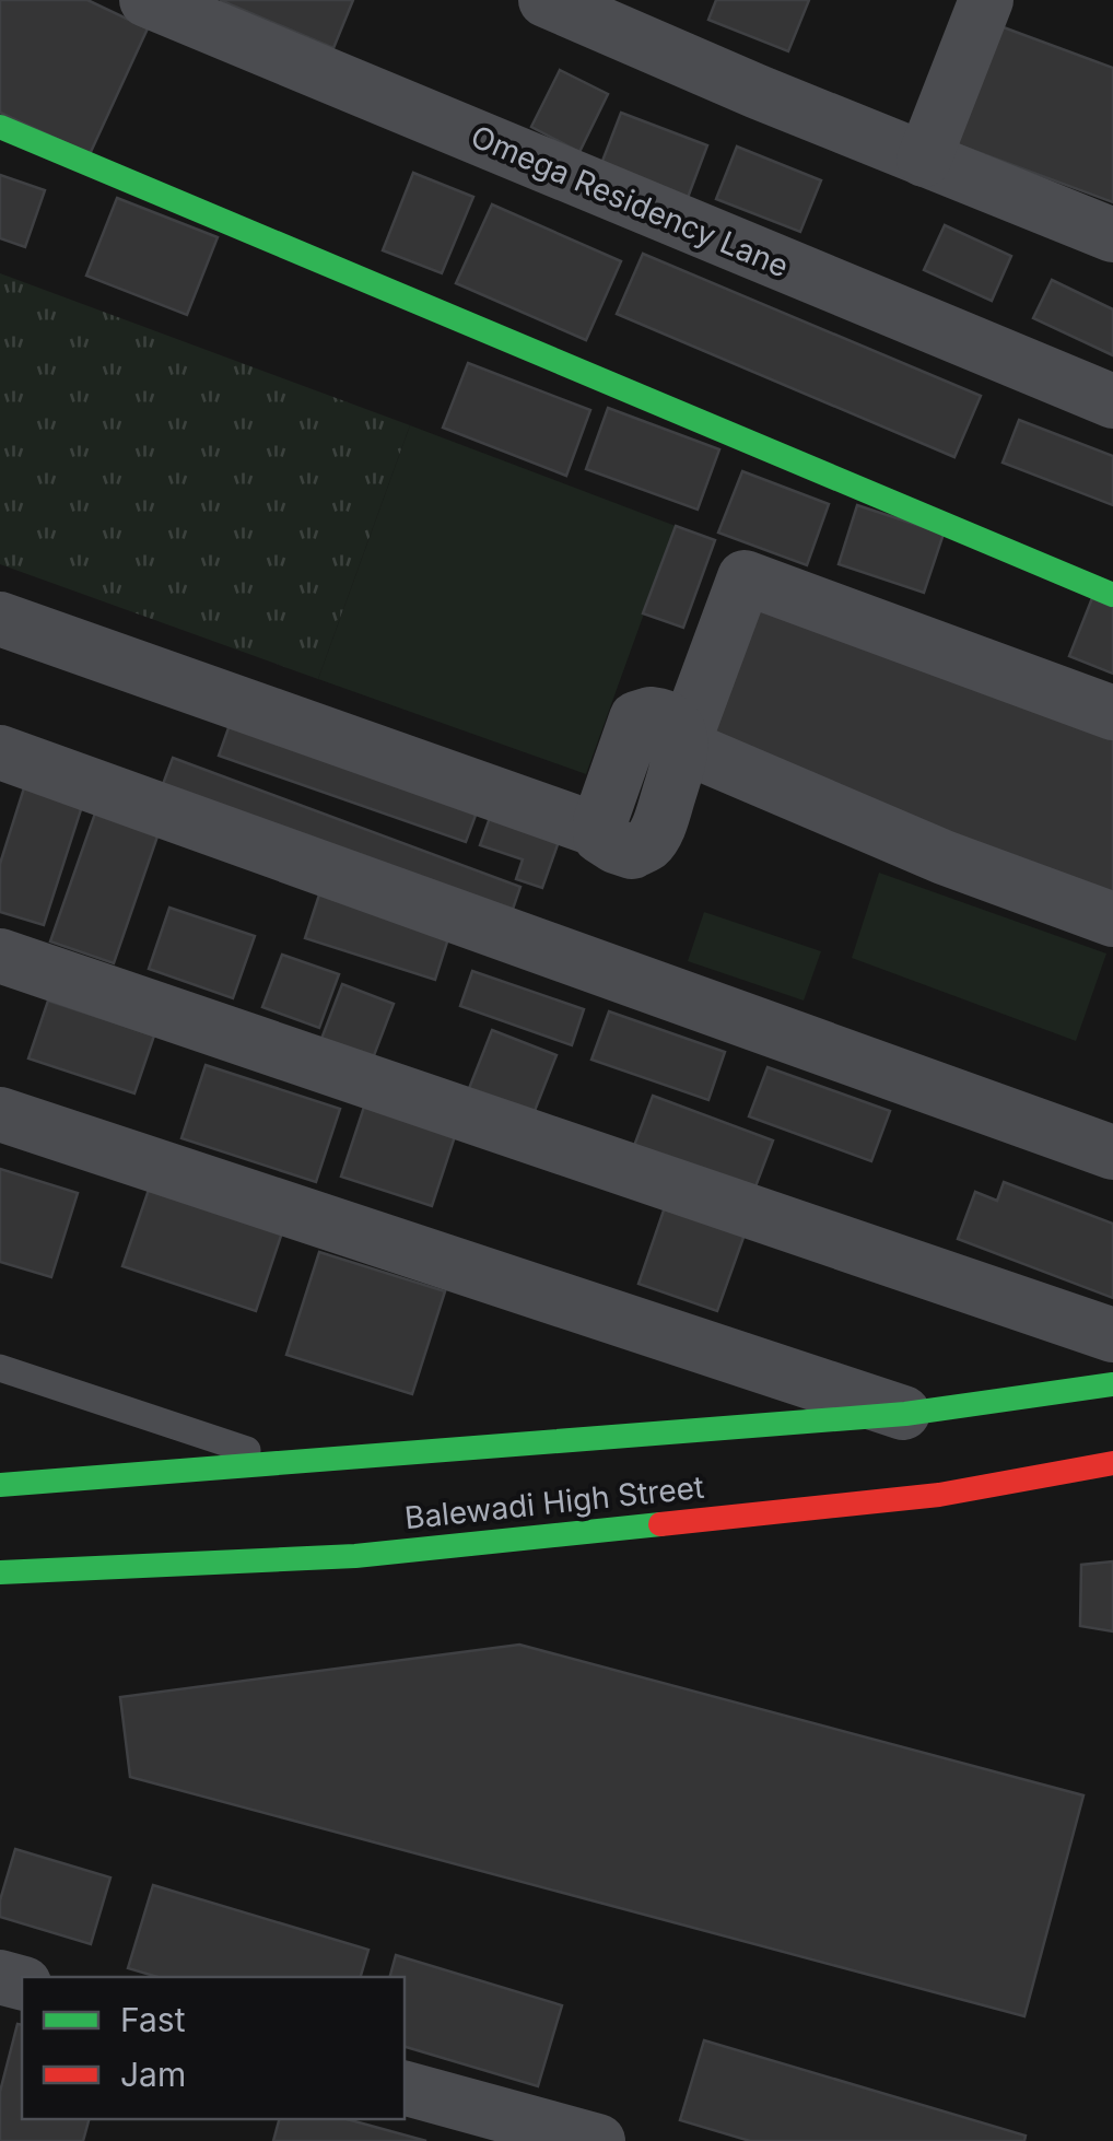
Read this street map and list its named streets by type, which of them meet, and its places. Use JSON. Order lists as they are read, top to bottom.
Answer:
{
  "streets": {
    "street": ["Omega Residency Lane", "Balewadi High Street"]
  },
  "legend": ["Fast", "Jam"]
}
